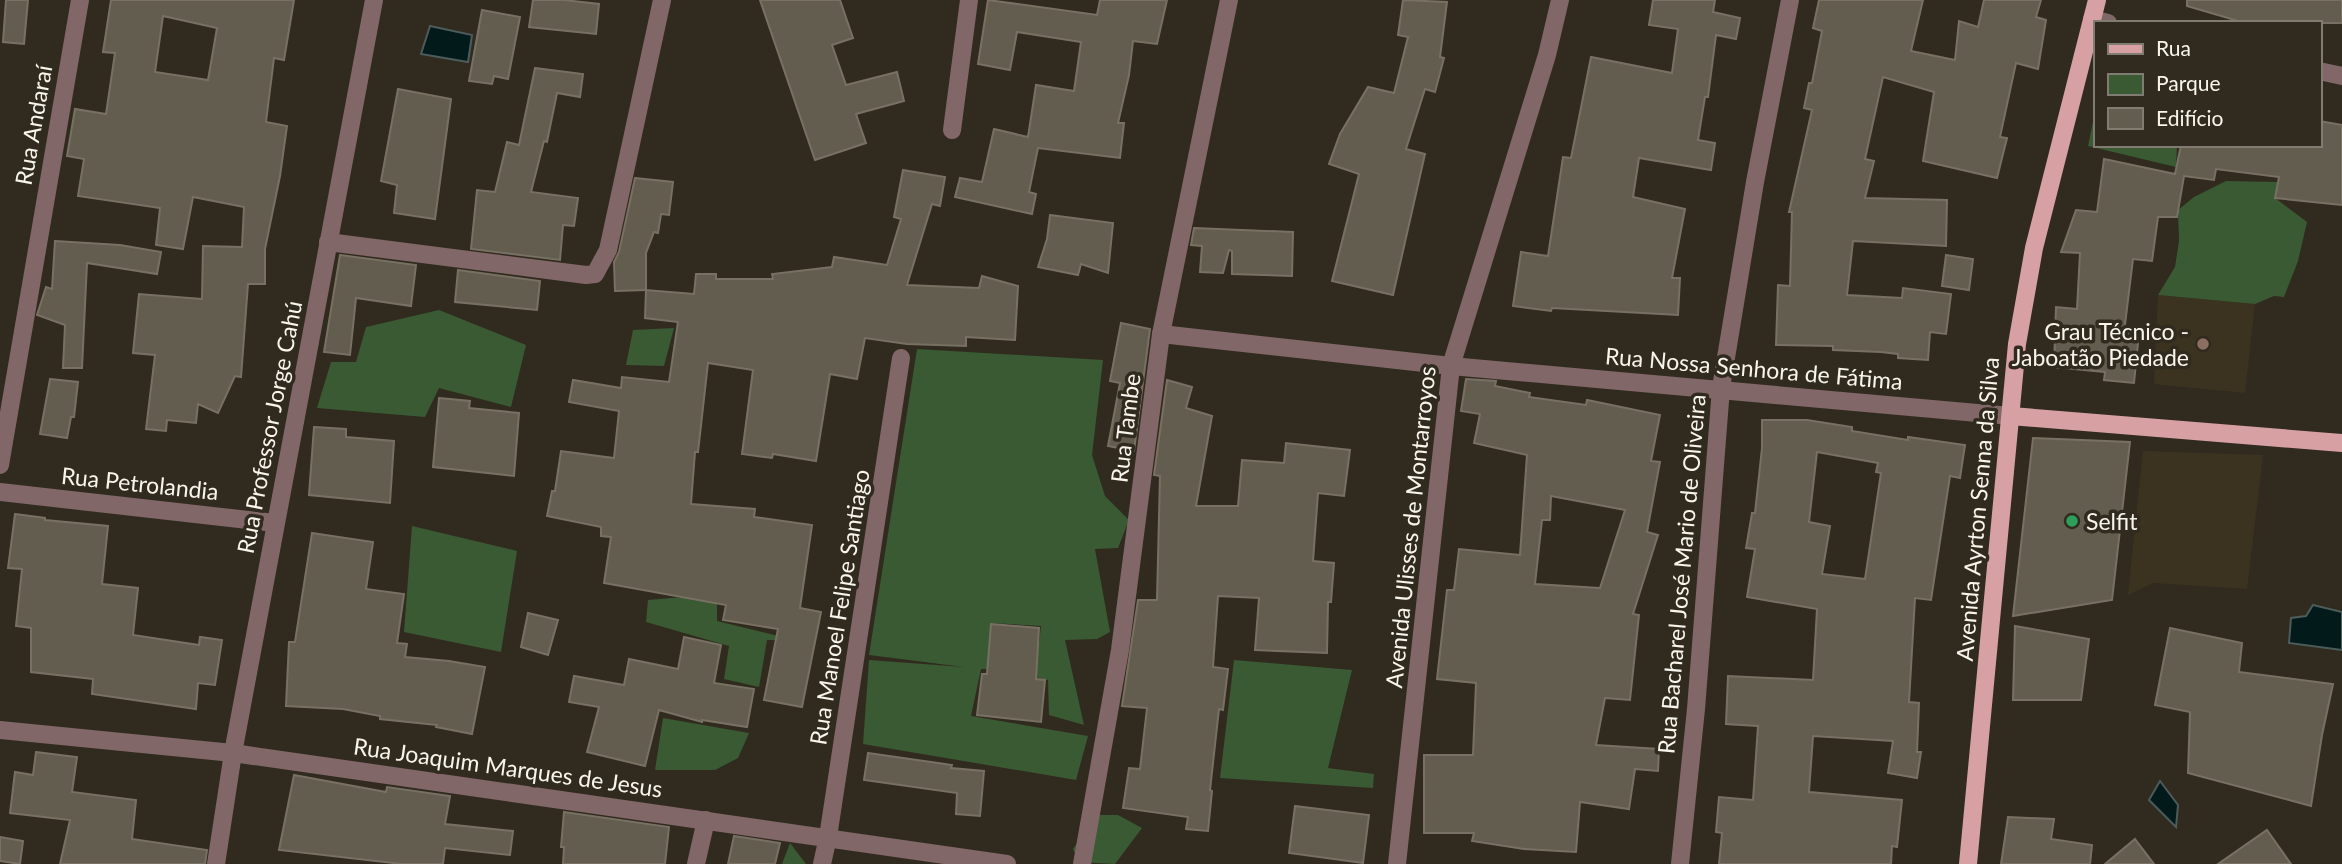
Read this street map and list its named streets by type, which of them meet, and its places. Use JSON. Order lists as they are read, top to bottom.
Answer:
{
  "streets": {
    "main road": ["Rua Nossa Senhora de Fátima", "Avenida Ayrton Senna da Silva"],
    "street": [
      "Rua Andaraí",
      "Rua Professor Jorge Cahú",
      "Rua Tambe",
      "Rua Petrolandia",
      "Avenida Ulisses de Montarroyos",
      "Rua Bacharel José Mario de Oliveira",
      "Rua Manoel Felipe Santiago",
      "Rua Joaquim Marques de Jesus"
    ]
  },
  "crossings": [
    ["Rua Nossa Senhora de Fátima", "Rua Tambe"],
    ["Rua Nossa Senhora de Fátima", "Avenida Ayrton Senna da Silva"],
    ["Rua Nossa Senhora de Fátima", "Avenida Ulisses de Montarroyos"],
    ["Rua Nossa Senhora de Fátima", "Rua Bacharel José Mario de Oliveira"],
    ["Rua Professor Jorge Cahú", "Rua Petrolandia"],
    ["Rua Professor Jorge Cahú", "Rua Joaquim Marques de Jesus"],
    ["Rua Manoel Felipe Santiago", "Rua Joaquim Marques de Jesus"]
  ],
  "places": ["Grau Técnico - Jaboatão Piedade", "Selfit"],
  "legend": ["Rua", "Parque", "Edifício"]
}
